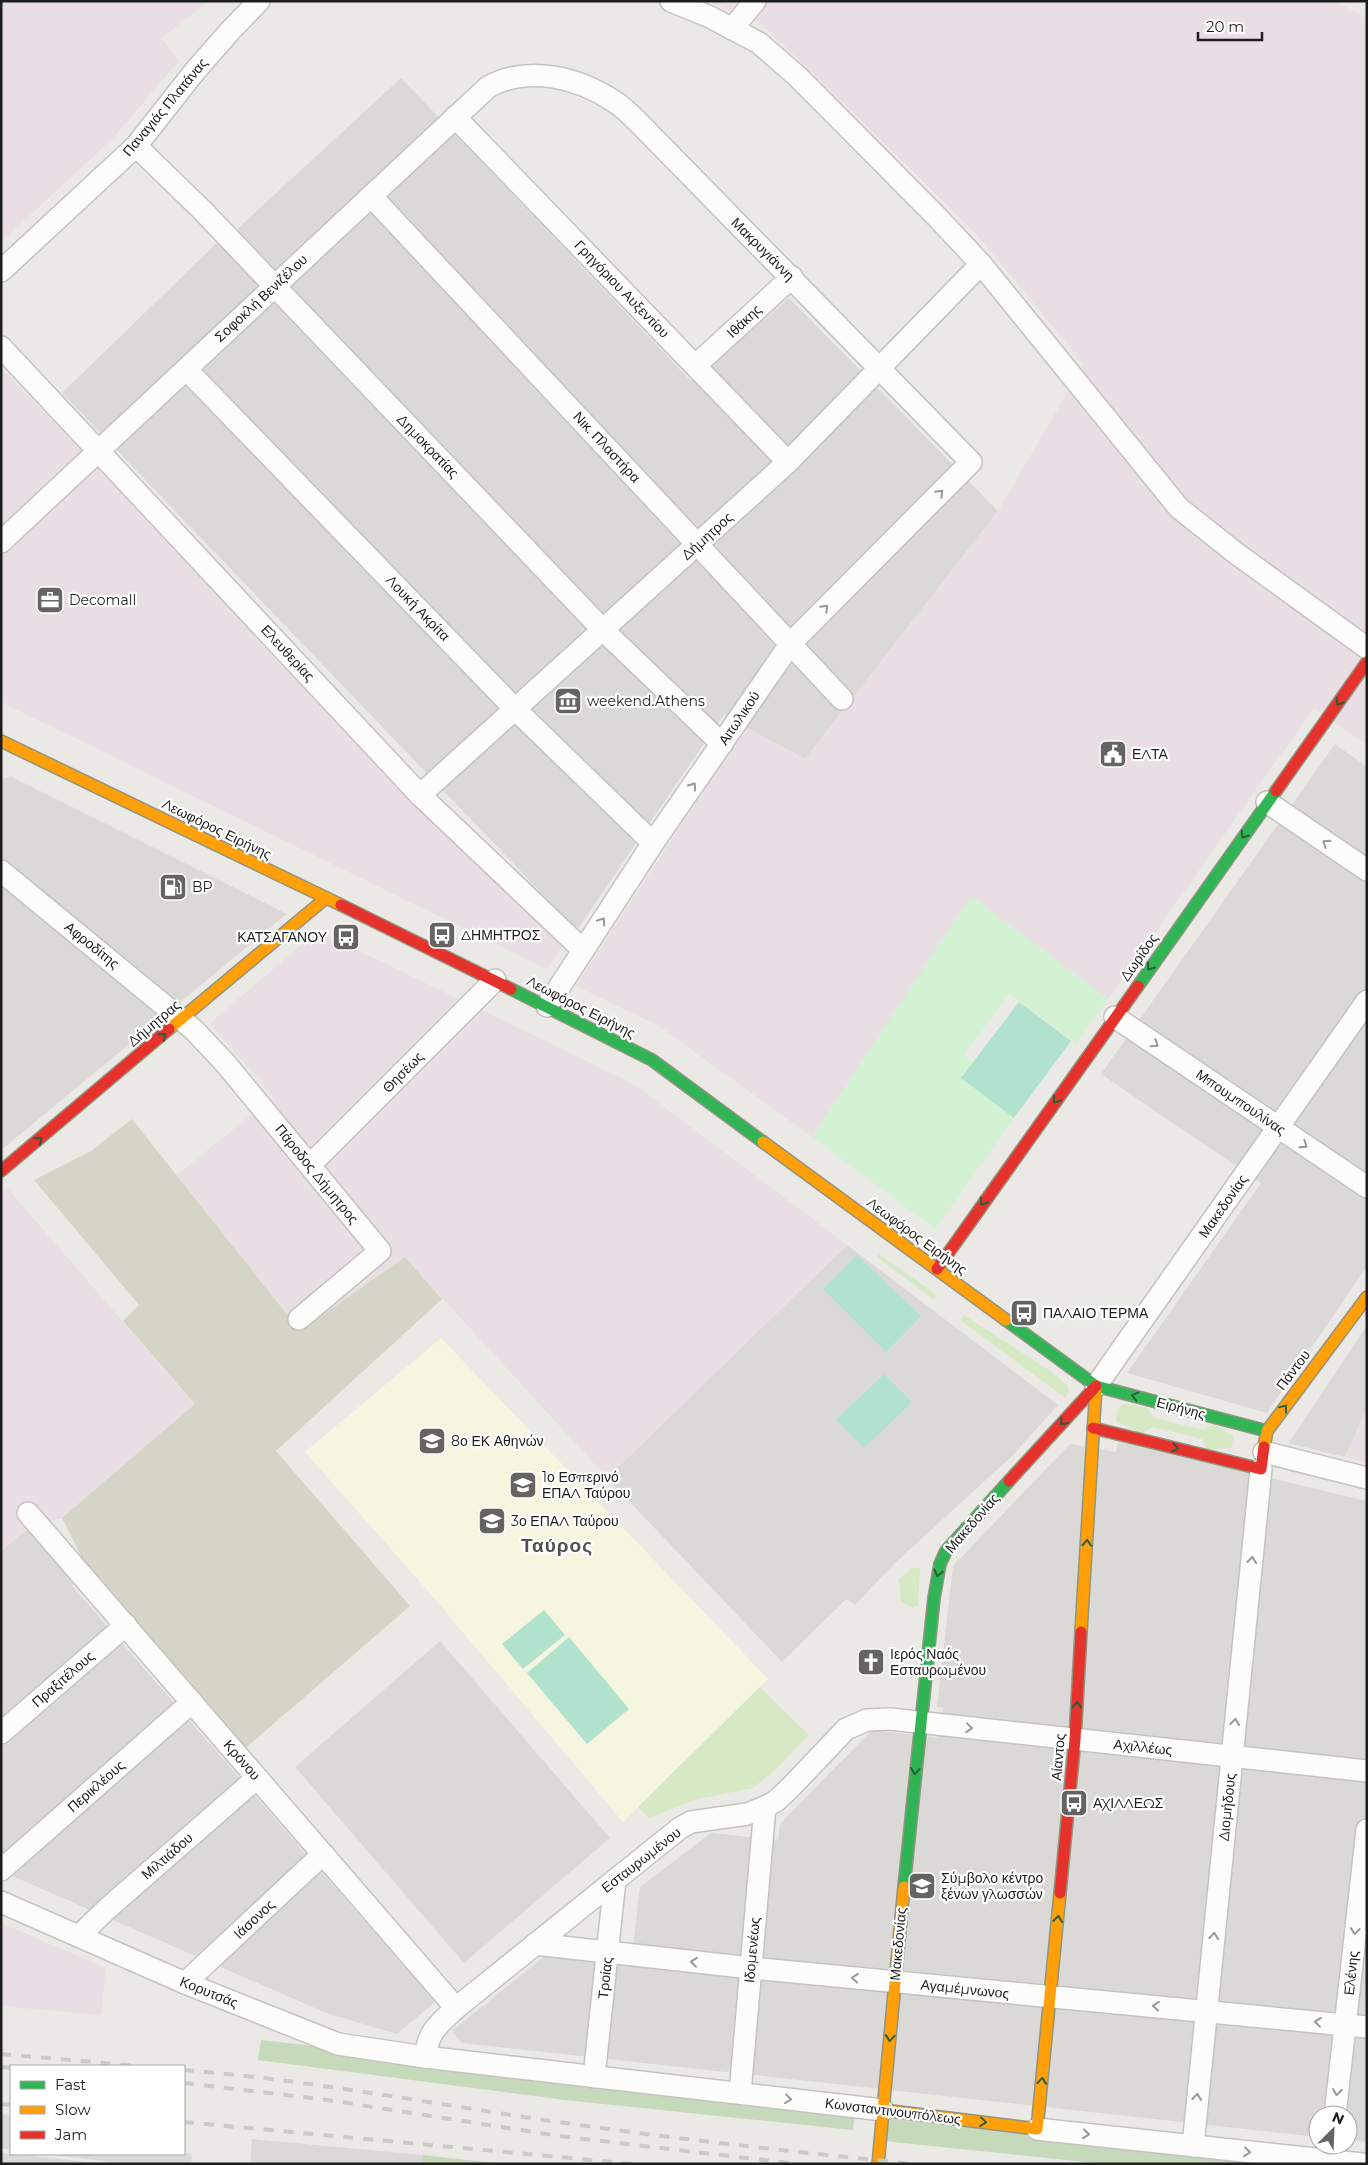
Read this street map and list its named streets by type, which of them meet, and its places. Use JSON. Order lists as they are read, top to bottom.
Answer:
{
  "streets": {
    "street": [
      "Παναγιάς Πλατάνας",
      "Μακρυγιάννη",
      "Γρηγόριου Αυξεντίου",
      "Σοφοκλή Βενιζέλου",
      "Ιθάκης",
      "Δημοκρατίας",
      "Νικ. Πλαστήρα",
      "Δήμητρος",
      "Λουκή Ακρίτα",
      "Ελευθερίας",
      "Αιτωλικού",
      "Λεωφόρος Ειρήνης",
      "Αφροδίτης",
      "Δωρίδος",
      "Δήμητρας",
      "Θησέως",
      "Μπουμπουλίνας",
      "Πάροδος Δήμητρος",
      "Μακεδονίας",
      "Πάντου",
      "Ειρήνης",
      "Πραξιτέλους",
      "Αχιλλέως",
      "Αίαντος",
      "Κρόνου",
      "Περικλέους",
      "Διομήδους",
      "Μιλτιάδου",
      "Εσταυρωμένου",
      "Ιάσονος",
      "Ιδομενέως",
      "Ελένης",
      "Τροίας",
      "Αγαμέμνωνος",
      "Κορυτσάς",
      "Κωνσταντινουπόλεως"
    ]
  },
  "crossings": [
    ["Παναγιάς Πλατάνας", "Δημοκρατίας"],
    ["Μακρυγιάννη", "Σοφοκλή Βενιζέλου"],
    ["Μακρυγιάννη", "Ιθάκης"],
    ["Μακρυγιάννη", "Δήμητρος"],
    ["Μακρυγιάννη", "Αιτωλικού"],
    ["Γρηγόριου Αυξεντίου", "Σοφοκλή Βενιζέλου"],
    ["Γρηγόριου Αυξεντίου", "Ιθάκης"],
    ["Γρηγόριου Αυξεντίου", "Δήμητρος"],
    ["Σοφοκλή Βενιζέλου", "Δημοκρατίας"],
    ["Σοφοκλή Βενιζέλου", "Νικ. Πλαστήρα"],
    ["Σοφοκλή Βενιζέλου", "Λουκή Ακρίτα"],
    ["Σοφοκλή Βενιζέλου", "Ελευθερίας"],
    ["Δημοκρατίας", "Δήμητρος"],
    ["Δημοκρατίας", "Αιτωλικού"],
    ["Νικ. Πλαστήρα", "Δήμητρος"],
    ["Νικ. Πλαστήρα", "Αιτωλικού"],
    ["Δήμητρος", "Λουκή Ακρίτα"],
    ["Δήμητρος", "Ελευθερίας"],
    ["Λουκή Ακρίτα", "Αιτωλικού"],
    ["Ελευθερίας", "Αιτωλικού"],
    ["Αιτωλικού", "Λεωφόρος Ειρήνης"],
    ["Λεωφόρος Ειρήνης", "Δωρίδος"],
    ["Λεωφόρος Ειρήνης", "Δήμητρας"],
    ["Λεωφόρος Ειρήνης", "Θησέως"],
    ["Λεωφόρος Ειρήνης", "Μακεδονίας"],
    ["Λεωφόρος Ειρήνης", "Ειρήνης"],
    ["Λεωφόρος Ειρήνης", "Αίαντος"],
    ["Αφροδίτης", "Δήμητρας"],
    ["Αφροδίτης", "Πάροδος Δήμητρος"],
    ["Δωρίδος", "Μπουμπουλίνας"],
    ["Δήμητρας", "Πάροδος Δήμητρος"],
    ["Θησέως", "Πάροδος Δήμητρος"],
    ["Μπουμπουλίνας", "Μακεδονίας"],
    ["Μακεδονίας", "Ειρήνης"],
    ["Μακεδονίας", "Αχιλλέως"],
    ["Μακεδονίας", "Αίαντος"],
    ["Μακεδονίας", "Εσταυρωμένου"],
    ["Μακεδονίας", "Αγαμέμνωνος"],
    ["Μακεδονίας", "Κωνσταντινουπόλεως"],
    ["Πάντου", "Ειρήνης"],
    ["Πάντου", "Διομήδους"],
    ["Ειρήνης", "Αίαντος"],
    ["Πραξιτέλους", "Κρόνου"],
    ["Αχιλλέως", "Αίαντος"],
    ["Αχιλλέως", "Διομήδους"],
    ["Αχιλλέως", "Εσταυρωμένου"],
    ["Αίαντος", "Αγαμέμνωνος"],
    ["Αίαντος", "Κωνσταντινουπόλεως"],
    ["Κρόνου", "Περικλέους"],
    ["Κρόνου", "Μιλτιάδου"],
    ["Κρόνου", "Εσταυρωμένου"],
    ["Κρόνου", "Ιάσονος"],
    ["Διομήδους", "Αγαμέμνωνος"],
    ["Διομήδους", "Κωνσταντινουπόλεως"],
    ["Μιλτιάδου", "Κορυτσάς"],
    ["Εσταυρωμένου", "Ιδομενέως"],
    ["Εσταυρωμένου", "Τροίας"],
    ["Εσταυρωμένου", "Αγαμέμνωνος"],
    ["Εσταυρωμένου", "Κορυτσάς"],
    ["Εσταυρωμένου", "Κωνσταντινουπόλεως"],
    ["Ιάσονος", "Κορυτσάς"],
    ["Ιδομενέως", "Αγαμέμνωνος"],
    ["Ιδομενέως", "Κωνσταντινουπόλεως"],
    ["Ελένης", "Αγαμέμνωνος"],
    ["Τροίας", "Αγαμέμνωνος"],
    ["Τροίας", "Κωνσταντινουπόλεως"],
    ["Κορυτσάς", "Κωνσταντινουπόλεως"]
  ],
  "one_way": [
    "Αιτωλικού",
    "Δωρίδος",
    "Δήμητρας",
    "Μπουμπουλίνας",
    "Μακεδονίας",
    "Πάντου",
    "Αίαντος",
    "Διομήδους",
    "Ελένης",
    "Αγαμέμνωνος",
    "Κωνσταντινουπόλεως"
  ],
  "districts": ["Ταύρος"],
  "places": {
    "office": ["Decomall"],
    "museum": ["weekend.Athens"],
    "public building": ["ΕΛΤΑ"],
    "fuel station": ["BP"],
    "bus stop": [
      "ΔΗΜΗΤΡΟΣ",
      "ΚΑΤΣΑΓΑΝΟΥ",
      "ΠΑΛΑΙΟ ΤΕΡΜΑ",
      "ΑΧΙΛΛΕΩΣ"
    ],
    "school or university": [
      "8ο ΕΚ Αθηνών",
      "1ο Εσπερινό ΕΠΑΛ Ταύρου",
      "3ο ΕΠΑΛ Ταύρου",
      "Σύμβολο κέντρο ξένων γλωσσών"
    ],
    "church": ["Ιερός Ναός Εσταυρωμένου"]
  },
  "legend": ["Fast", "Slow", "Jam"],
  "scale_bar": "20 m",
  "north": "top right"
}
